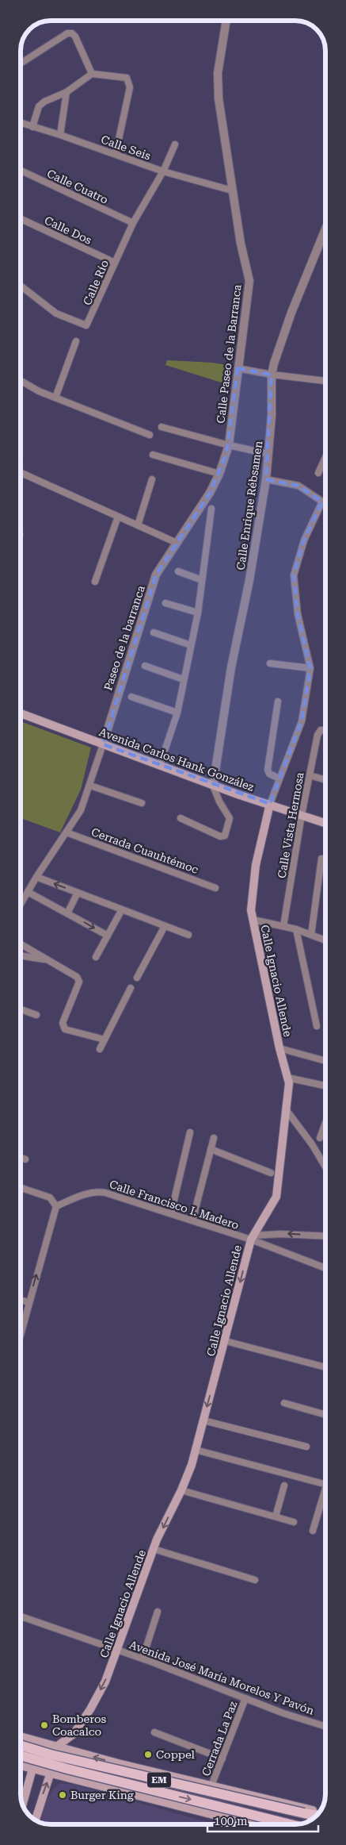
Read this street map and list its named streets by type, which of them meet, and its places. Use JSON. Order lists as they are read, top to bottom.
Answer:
{
  "streets": {
    "main road": ["Avenida Carlos Hank González", "Calle Ignacio Allende", "EM"],
    "street": [
      "Calle Seis",
      "Calle Cuatro",
      "Calle Dos",
      "Calle Río",
      "Calle Paseo de la Barranca",
      "Calle Enrique Rébsamen",
      "Paseo de la barranca",
      "Calle Vista Hermosa",
      "Cerrada Cuauhtémoc",
      "Calle Francisco I. Madero",
      "Avenida José María Morelos Y Pavón",
      "Cerrada La Paz"
    ]
  },
  "crossings": [
    ["Calle Seis", "Calle Río"],
    ["Calle Seis", "Calle Paseo de la Barranca"],
    ["Calle Cuatro", "Calle Río"],
    ["Calle Dos", "Calle Río"],
    ["Calle Paseo de la Barranca", "Paseo de la barranca"],
    ["Calle Enrique Rébsamen", "Avenida Carlos Hank González"],
    ["Paseo de la barranca", "Avenida Carlos Hank González"],
    ["Avenida Carlos Hank González", "Calle Vista Hermosa"],
    ["Avenida Carlos Hank González", "Calle Ignacio Allende"],
    ["Calle Ignacio Allende", "Calle Francisco I. Madero"],
    ["Calle Ignacio Allende", "Avenida José María Morelos Y Pavón"],
    ["Avenida José María Morelos Y Pavón", "Cerrada La Paz"]
  ],
  "one_way": ["Calle Ignacio Allende"],
  "places": ["Bomberos Coacalco", "Coppel", "Burger King"],
  "scale_bar": "100 m"
}
